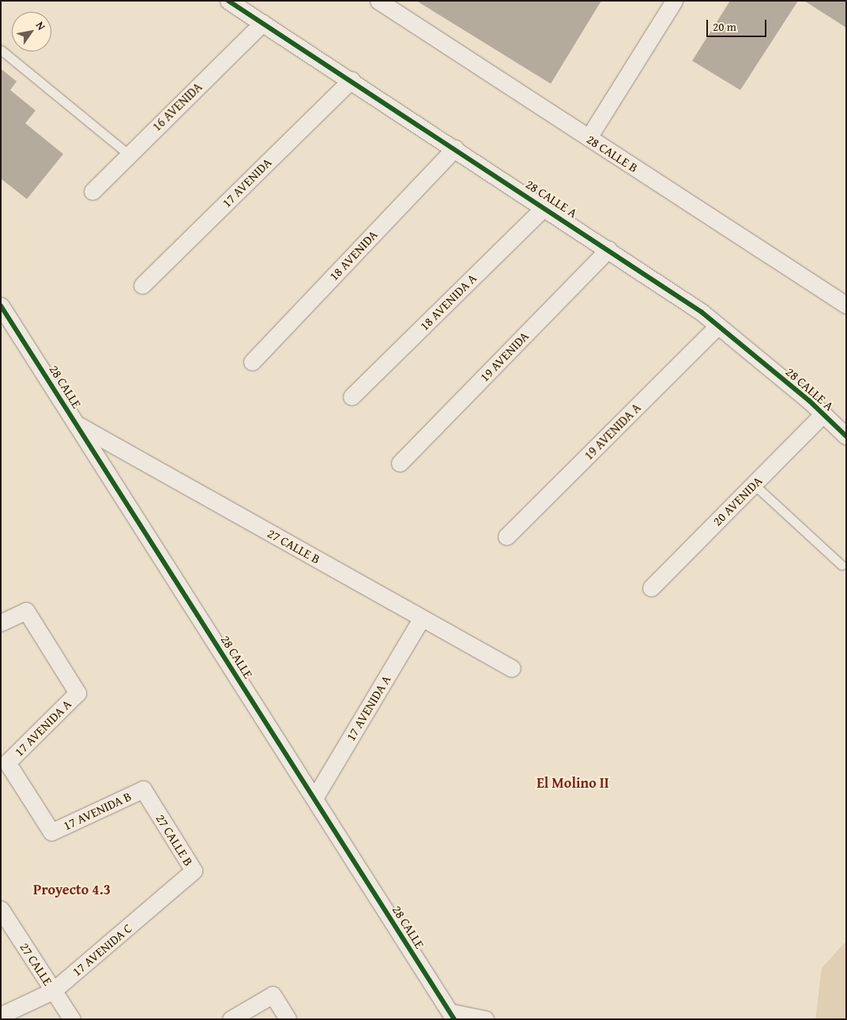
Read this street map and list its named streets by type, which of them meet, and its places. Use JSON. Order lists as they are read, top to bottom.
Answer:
{
  "streets": {
    "street": [
      "16 AVENIDA",
      "28 CALLE B",
      "17 AVENIDA",
      "28 CALLE A",
      "18 AVENIDA",
      "18 AVENIDA A",
      "19 AVENIDA",
      "28 CALLE",
      "19 AVENIDA A",
      "20 AVENIDA",
      "27 CALLE B",
      "17 AVENIDA A",
      "17 AVENIDA B",
      "17 AVENIDA C",
      "27 CALLE"
    ]
  },
  "crossings": [
    ["16 AVENIDA", "28 CALLE A"],
    ["17 AVENIDA", "28 CALLE A"],
    ["28 CALLE A", "18 AVENIDA"],
    ["28 CALLE A", "18 AVENIDA A"],
    ["28 CALLE A", "19 AVENIDA"],
    ["28 CALLE A", "19 AVENIDA A"],
    ["28 CALLE A", "20 AVENIDA"],
    ["28 CALLE", "27 CALLE B"],
    ["28 CALLE", "17 AVENIDA A"],
    ["27 CALLE B", "17 AVENIDA A"],
    ["27 CALLE B", "17 AVENIDA B"],
    ["27 CALLE B", "17 AVENIDA C"],
    ["17 AVENIDA A", "17 AVENIDA B"],
    ["17 AVENIDA C", "27 CALLE"]
  ],
  "districts": ["El Molino II", "Proyecto 4.3"],
  "scale_bar": "20 m",
  "north": "top right"
}
